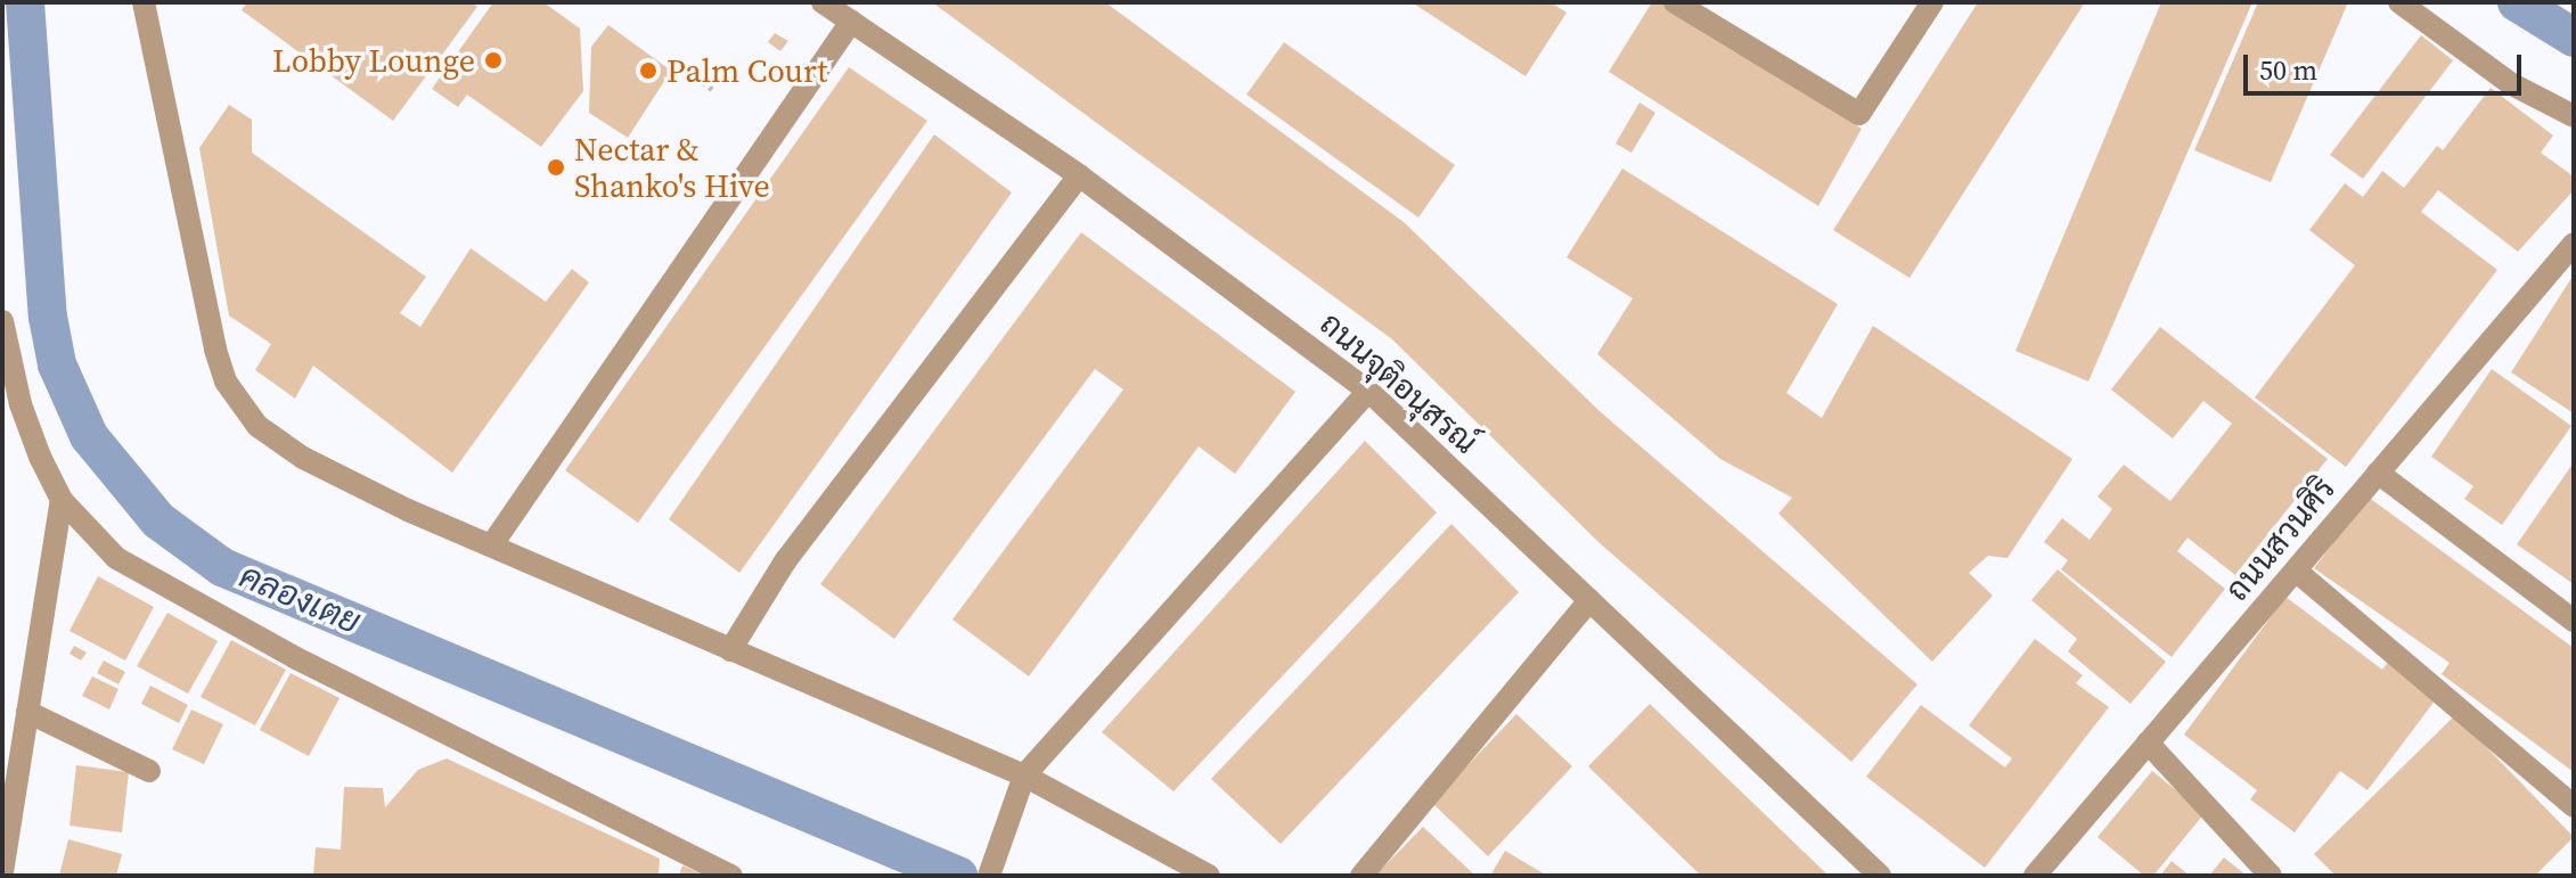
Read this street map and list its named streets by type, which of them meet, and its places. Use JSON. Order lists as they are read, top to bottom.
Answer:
{
  "streets": {
    "street": ["ถนนจุติอนุสรณ์", "ถนนสวนศิริ"]
  },
  "water": ["คลองเตย"],
  "places": ["Lobby Lounge", "Palm Court", "Nectar & Shanko's Hive"],
  "scale_bar": "50 m"
}
